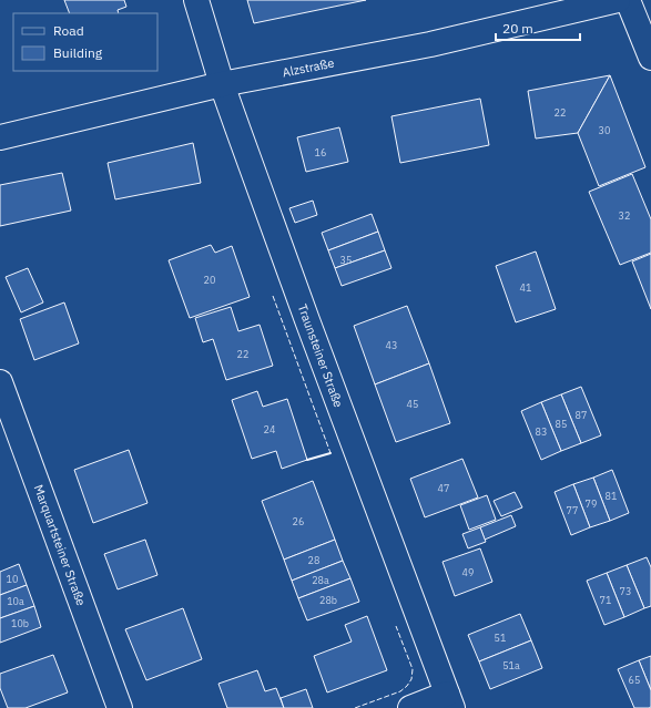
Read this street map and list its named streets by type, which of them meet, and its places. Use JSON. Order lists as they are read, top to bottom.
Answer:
{
  "streets": {
    "street": ["Alzstraße", "Traunsteiner Straße", "Marquartsteiner Straße"]
  },
  "crossings": [
    ["Alzstraße", "Traunsteiner Straße"]
  ],
  "house_numbers": [
    "22",
    "30",
    "16",
    "32",
    "35",
    "20",
    "41",
    "43",
    "22",
    "45",
    "87",
    "85",
    "24",
    "83",
    "47",
    "81",
    "79",
    "77",
    "26",
    "28",
    "49",
    "10",
    "28a",
    "73",
    "28b",
    "71",
    "10a",
    "10b",
    "51",
    "51a",
    "65"
  ],
  "legend": ["Road", "Building"],
  "scale_bar": "20 m"
}
